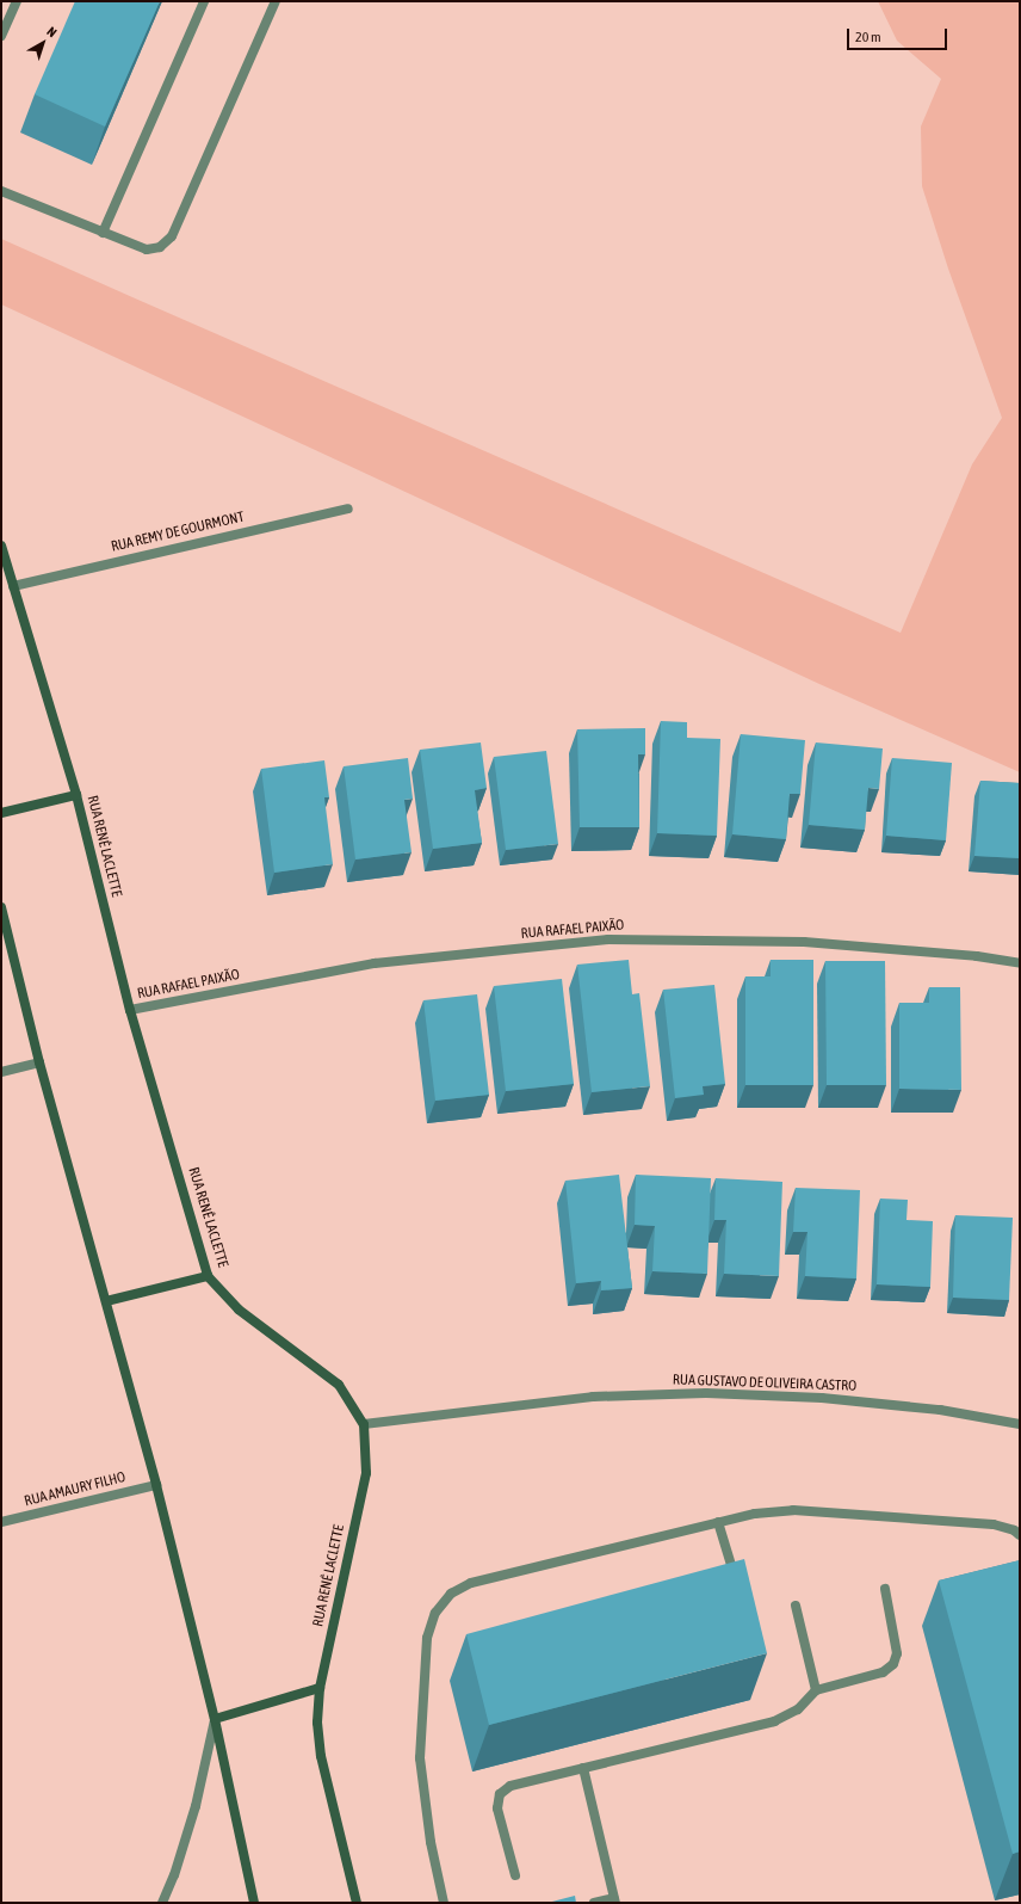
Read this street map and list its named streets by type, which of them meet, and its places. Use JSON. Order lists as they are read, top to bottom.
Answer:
{
  "streets": {
    "street": [
      "RUA REMY DE GOURMONT",
      "RUA RENÊ LACLETTE",
      "RUA RAFAEL PAIXÃO",
      "RUA GUSTAVO DE OLIVEIRA CASTRO",
      "RUA AMAURY FILHO"
    ]
  },
  "crossings": [
    ["RUA REMY DE GOURMONT", "RUA RENÊ LACLETTE"],
    ["RUA RENÊ LACLETTE", "RUA RAFAEL PAIXÃO"],
    ["RUA RENÊ LACLETTE", "RUA GUSTAVO DE OLIVEIRA CASTRO"]
  ],
  "scale_bar": "20 m",
  "north": "top right"
}
